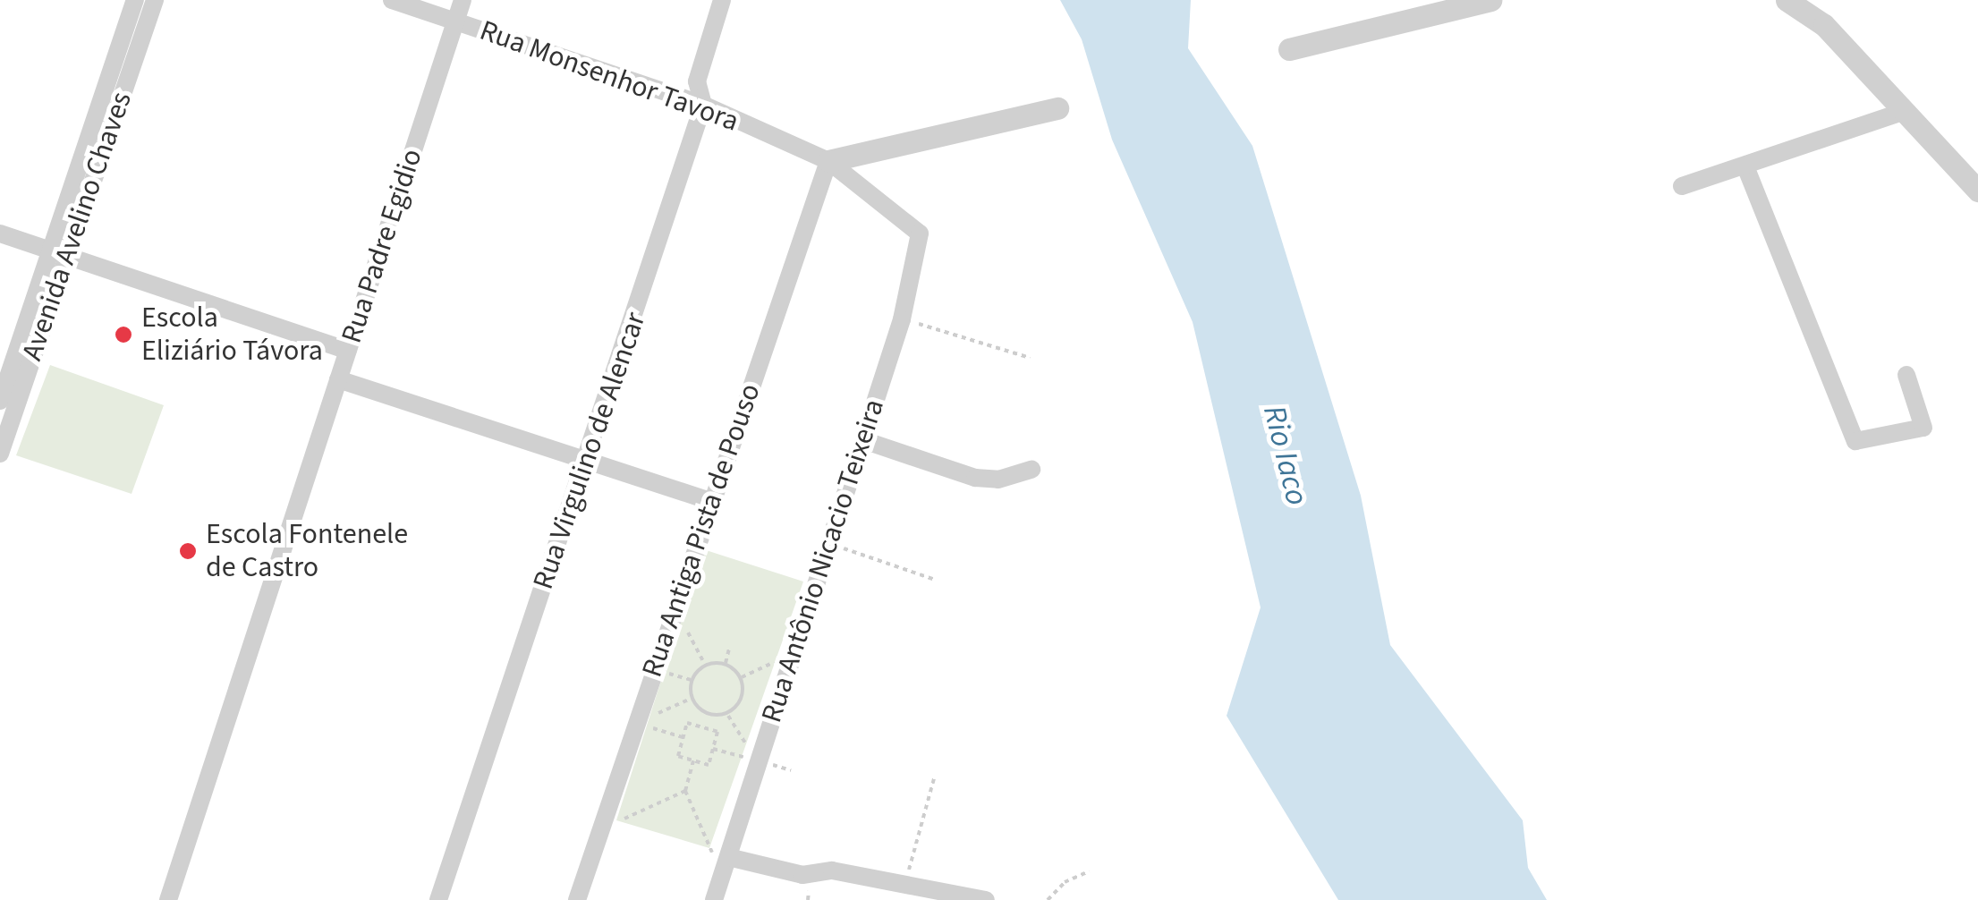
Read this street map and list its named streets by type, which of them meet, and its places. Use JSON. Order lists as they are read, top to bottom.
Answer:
{
  "streets": {
    "street": [
      "Rua Monsenhor Tavora",
      "Avenida Avelino Chaves",
      "Rua Padre Egidio",
      "Rua Virgulino de Alencar",
      "Rua Antiga Pista de Pouso",
      "Rua Antônio Nicacio Teixeira"
    ]
  },
  "crossings": [
    ["Rua Monsenhor Tavora", "Rua Padre Egidio"],
    ["Rua Monsenhor Tavora", "Rua Virgulino de Alencar"],
    ["Rua Monsenhor Tavora", "Rua Antiga Pista de Pouso"],
    ["Rua Monsenhor Tavora", "Rua Antônio Nicacio Teixeira"]
  ],
  "water": ["Rio Iaco"],
  "places": ["Escola Eliziário Távora", "Escola Fontenele de Castro"]
}
